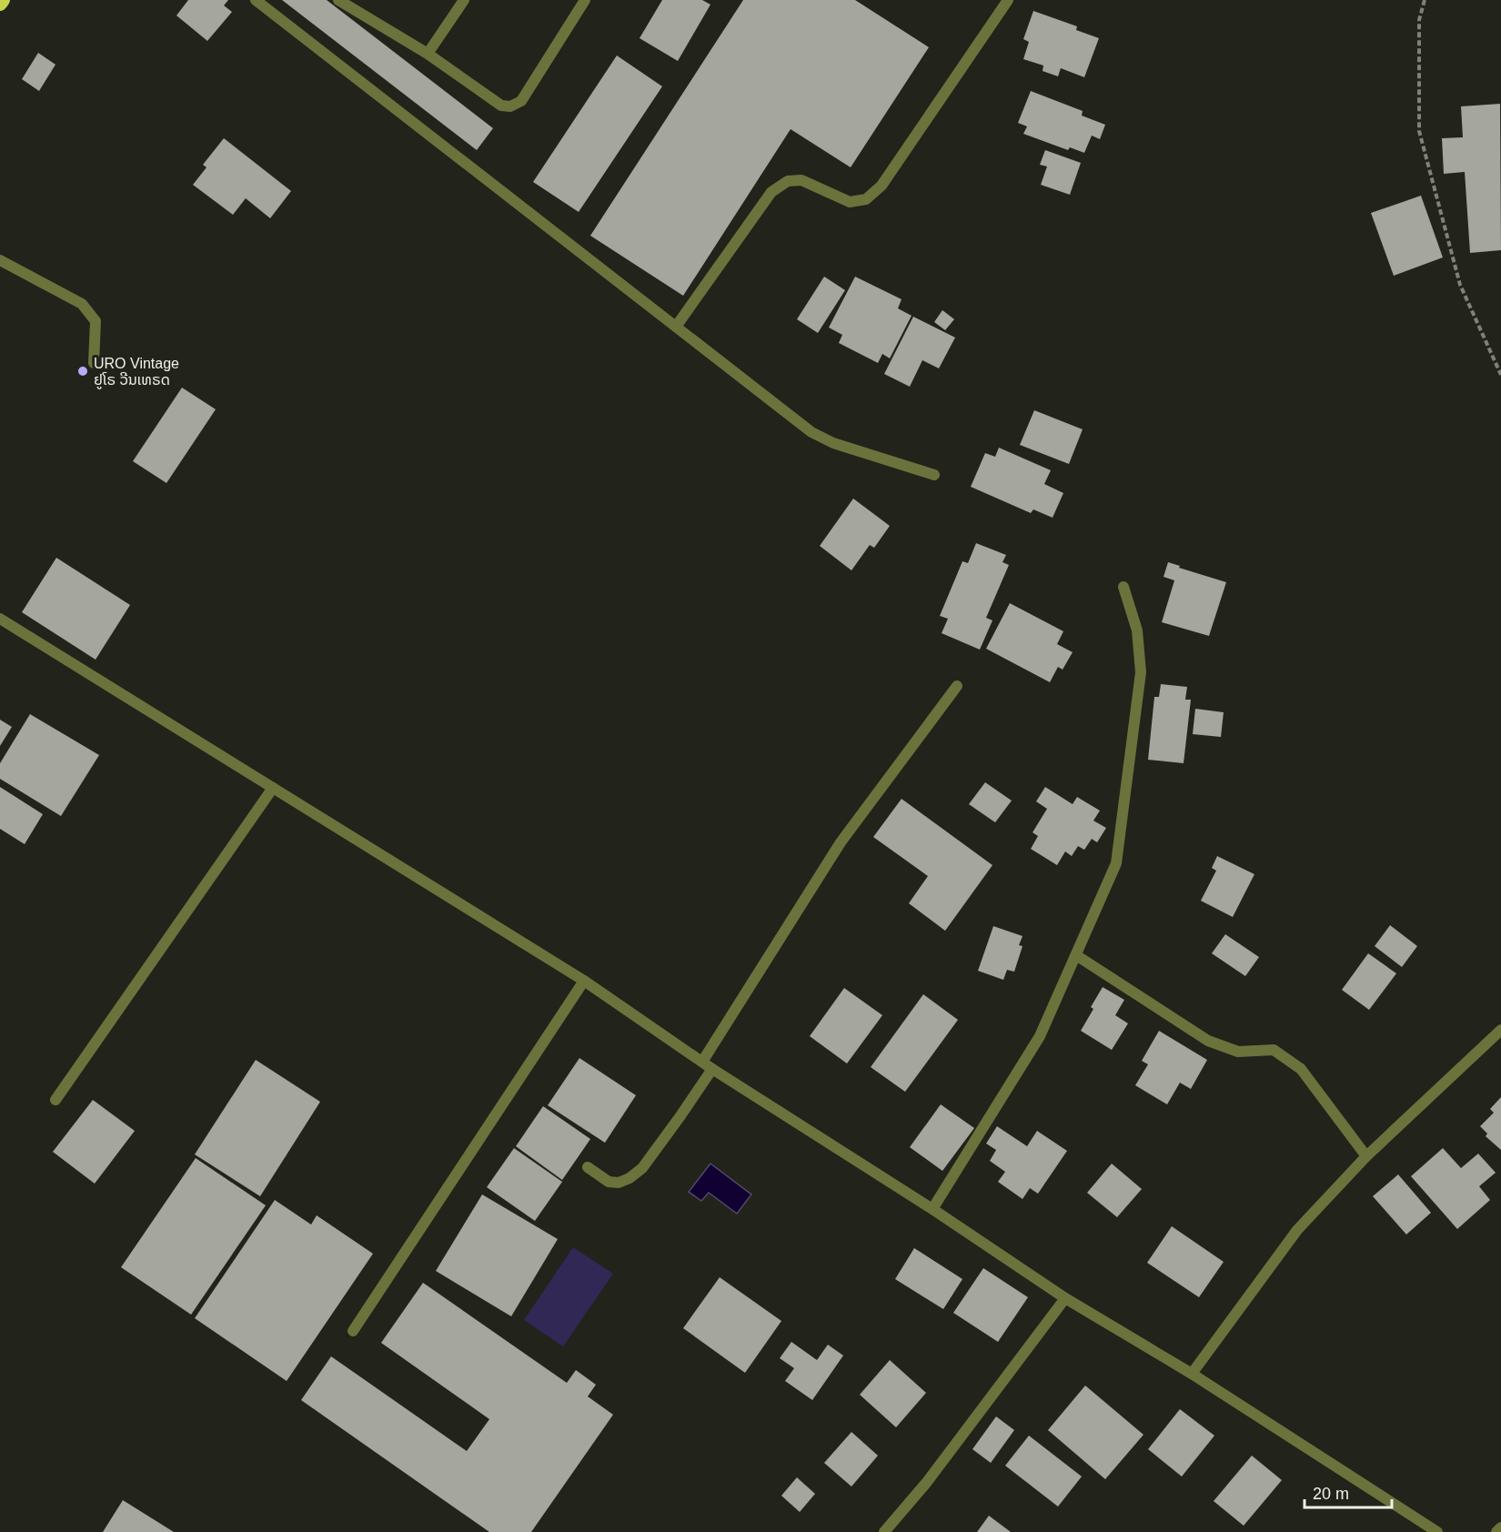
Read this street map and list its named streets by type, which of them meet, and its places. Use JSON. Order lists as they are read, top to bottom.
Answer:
{
  "places": ["URO Vintage ຢູໂຣ ວີນເທຣດ"],
  "scale_bar": "20 m"
}
